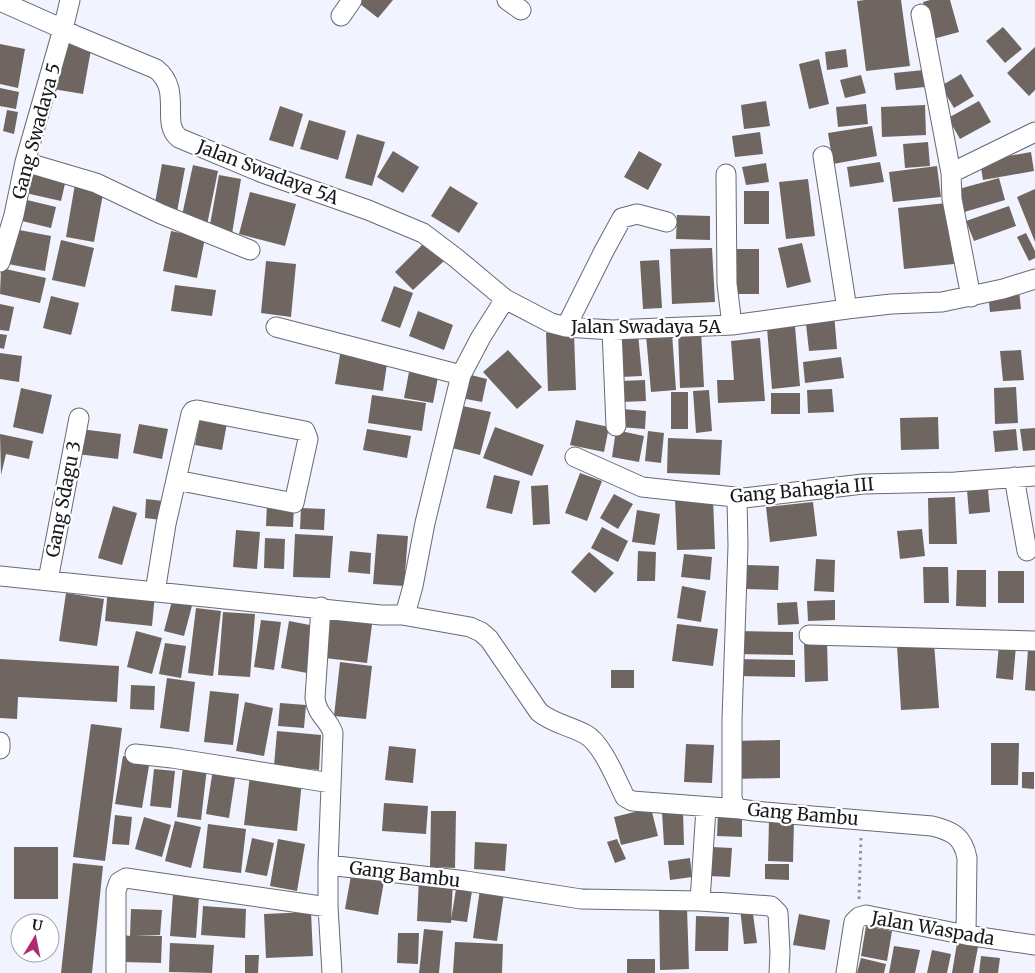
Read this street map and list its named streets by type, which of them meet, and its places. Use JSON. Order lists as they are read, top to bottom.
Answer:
{
  "streets": {
    "street": [
      "Gang Swadaya 5",
      "Jalan Swadaya 5A",
      "Gang Bahagia III",
      "Gang Sdagu 3",
      "Gang Bambu",
      "Jalan Waspada"
    ]
  },
  "crossings": [
    ["Gang Swadaya 5", "Jalan Swadaya 5A"],
    ["Gang Bahagia III", "Gang Bambu"],
    ["Gang Bambu", "Jalan Waspada"]
  ],
  "north": "top"
}
